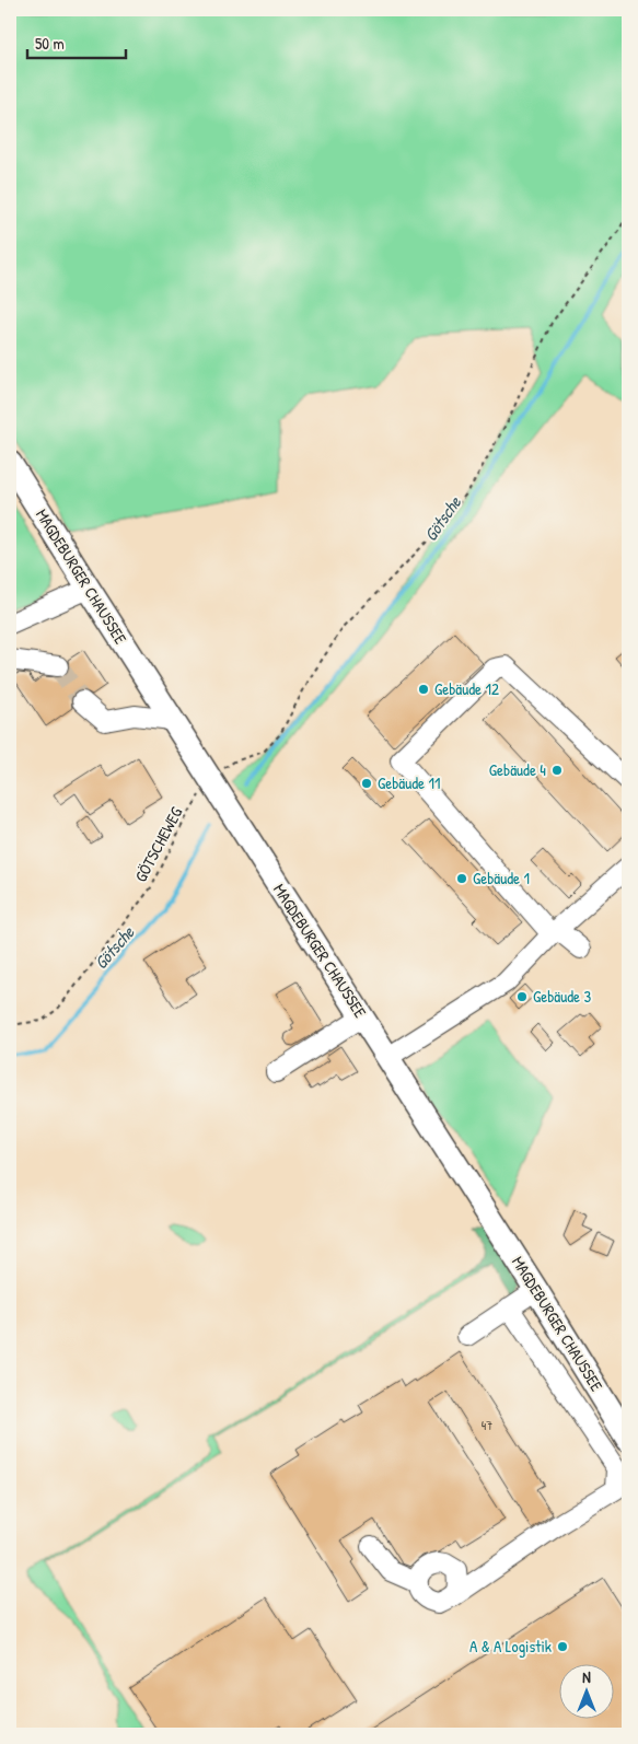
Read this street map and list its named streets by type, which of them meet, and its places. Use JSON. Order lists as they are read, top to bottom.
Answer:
{
  "streets": {
    "main road": ["MAGDEBURGER CHAUSSEE"],
    "path": ["GÖTSCHEWEG"]
  },
  "crossings": [
    ["MAGDEBURGER CHAUSSEE", "GÖTSCHEWEG"]
  ],
  "water": ["Götsche"],
  "places": [
    "Gebäude 12",
    "Gebäude 4",
    "Gebäude 11",
    "Gebäude 1",
    "Gebäude 3",
    "A & A Logistik"
  ],
  "house_numbers": ["47"],
  "scale_bar": "50 m",
  "north": "top"
}
